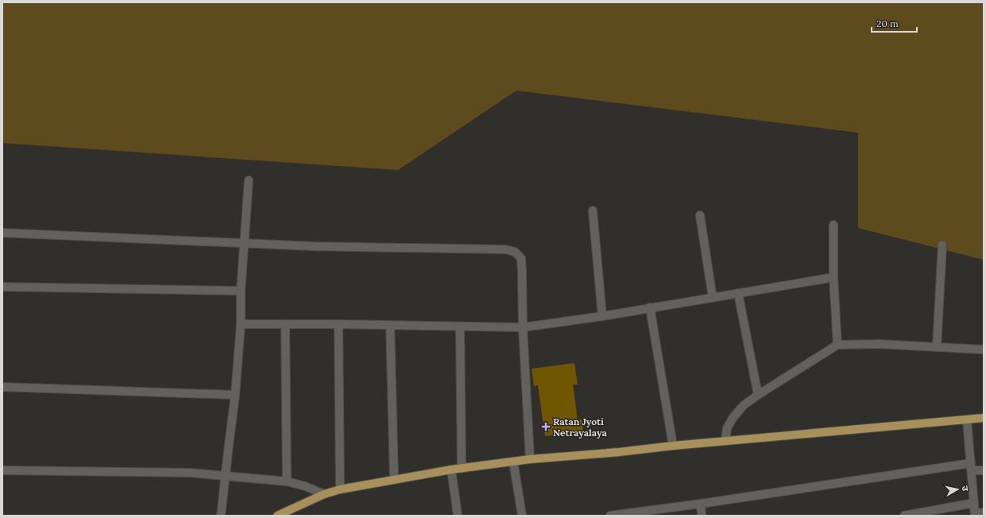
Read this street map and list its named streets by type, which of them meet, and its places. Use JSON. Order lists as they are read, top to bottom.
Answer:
{
  "places": {
    "health": ["Ratan Jyoti Netrayalaya"]
  },
  "scale_bar": "20 m",
  "north": "right"
}
